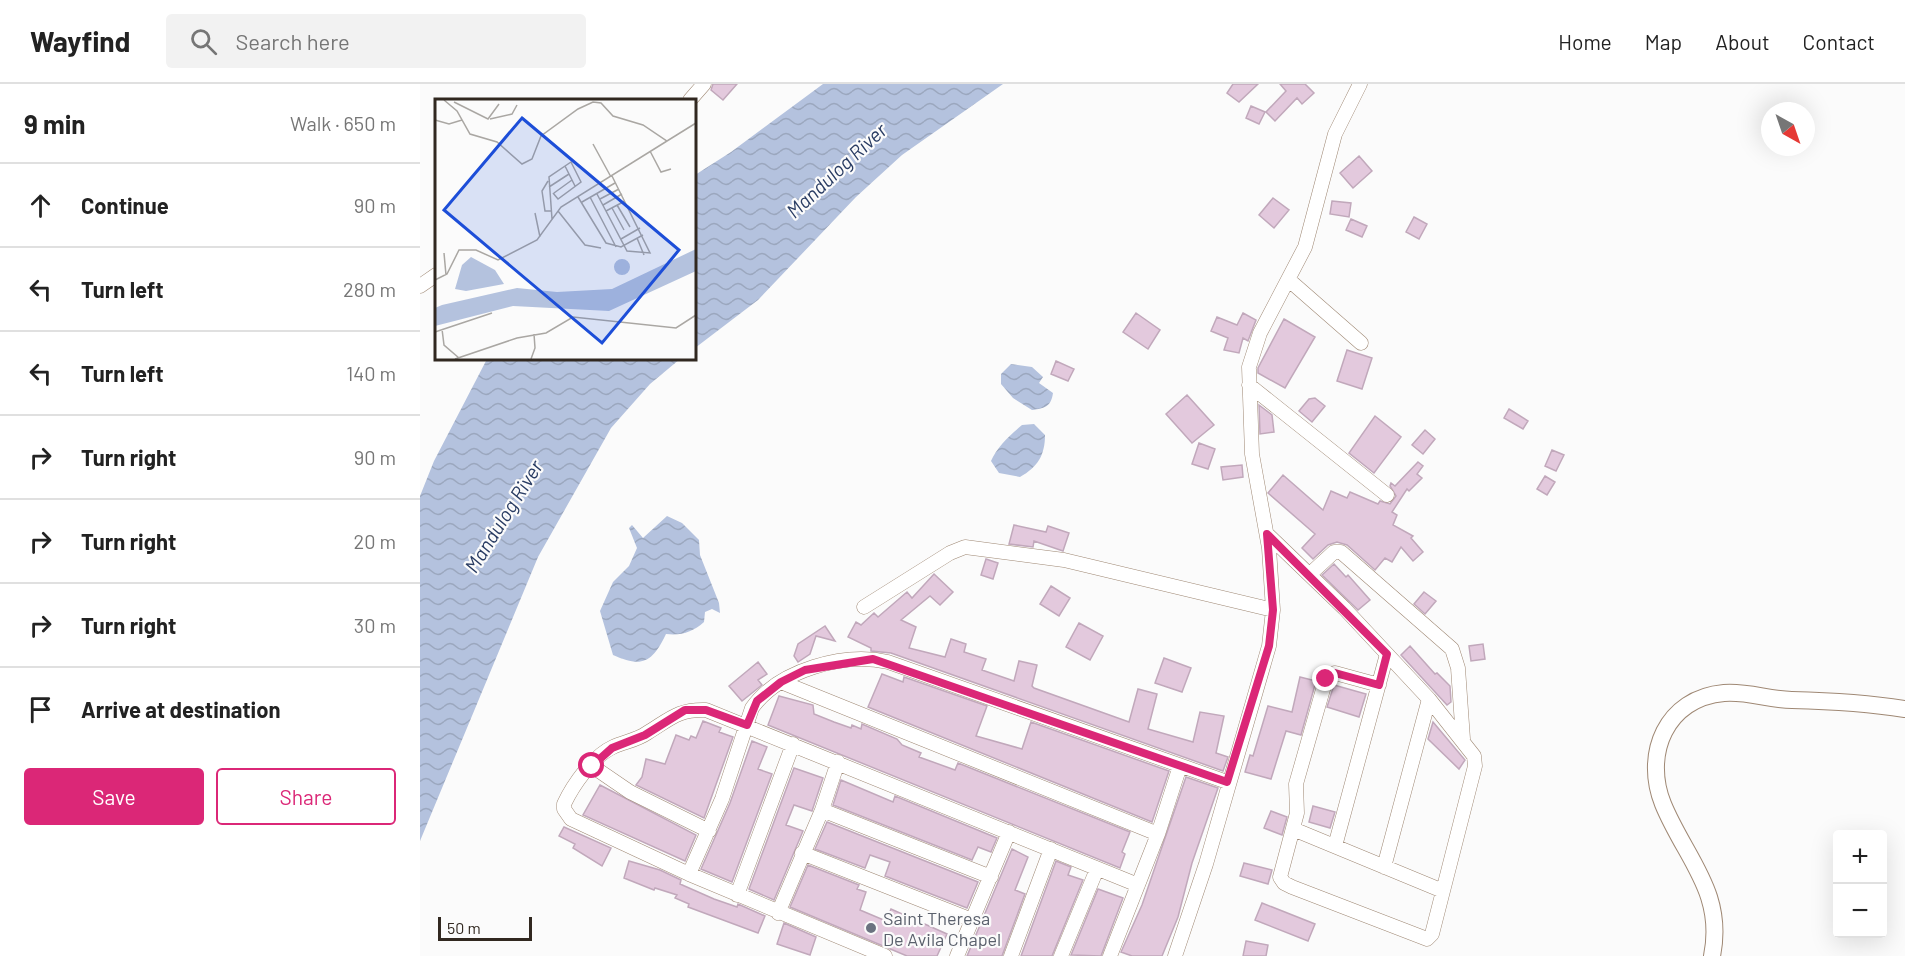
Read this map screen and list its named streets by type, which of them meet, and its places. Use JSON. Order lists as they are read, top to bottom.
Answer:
{
  "water": ["Mandulog River"],
  "places": ["Saint Theresa De Avila Chapel"],
  "scale_bar": "50 m",
  "north": "bottom right",
  "page": {
    "header": "Wayfind",
    "search": "Search here",
    "nav": [
      "Home",
      "Map",
      "About",
      "Contact"
    ],
    "heading": ["9 min", "Walk · 650 m"],
    "list": [
      ["Continue", "90 m"],
      ["Turn left", "280 m"],
      ["Turn left", "140 m"],
      ["Turn right", "90 m"],
      ["Turn right", "20 m"],
      ["Turn right", "30 m"],
      "Arrive at destination"
    ],
    "buttons": ["Save", "Share"],
    "map_buttons": ["+", "−"],
    "scale": "50 m"
  }
}
